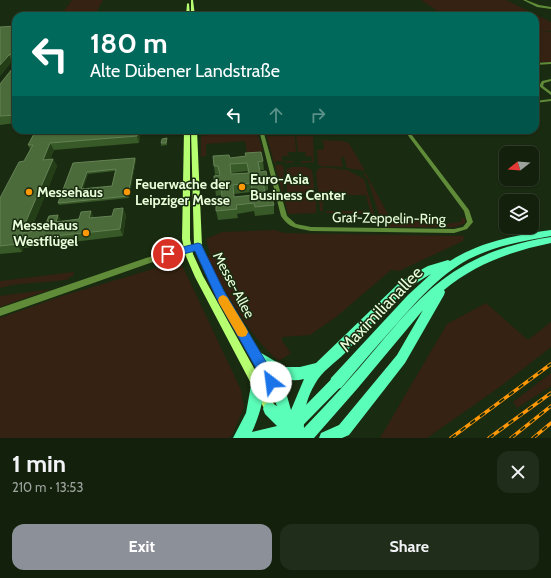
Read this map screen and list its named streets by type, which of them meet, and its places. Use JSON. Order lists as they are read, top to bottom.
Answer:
{
  "streets": {
    "highway": ["Maximilianallee"],
    "main road": ["Messe-Allee"],
    "street": ["Graf-Zeppelin-Ring"]
  },
  "places": [
    "Euro-Asia Business Center",
    "Messehaus",
    "Feuerwache der Leipziger Messe",
    "Messehaus Westflügel"
  ],
  "north": "left",
  "page": {
    "turn": ["180 m", "Alte Dübener Landstraße"],
    "heading": ["1 min", "210 m · 13:53"],
    "buttons": ["Exit", "Share"]
  }
}
